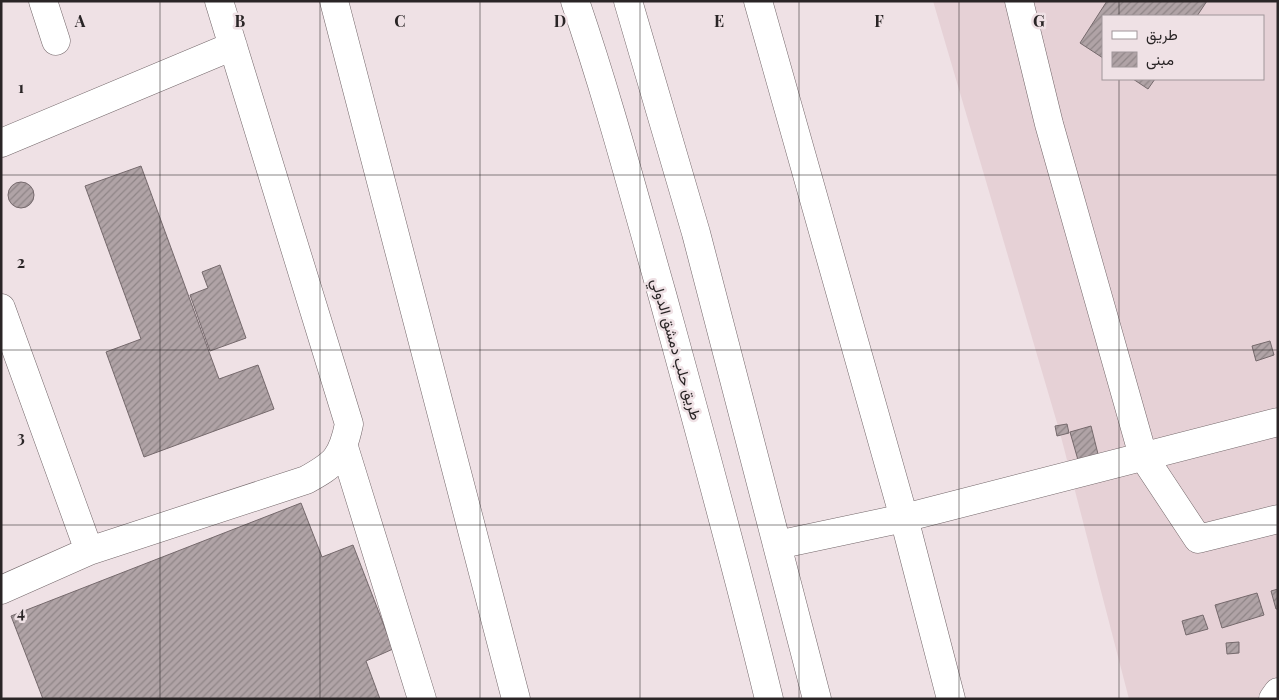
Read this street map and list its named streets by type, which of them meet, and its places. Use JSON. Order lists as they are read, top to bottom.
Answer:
{
  "streets": {
    "main road": ["طريق حلب دمشق الدولي"]
  },
  "legend": ["طريق", "مبنى"],
  "grid": {
    "columns": [
      "A",
      "B",
      "C",
      "D",
      "E",
      "F",
      "G"
    ],
    "rows": [
      "1",
      "2",
      "3",
      "4"
    ]
  }
}
